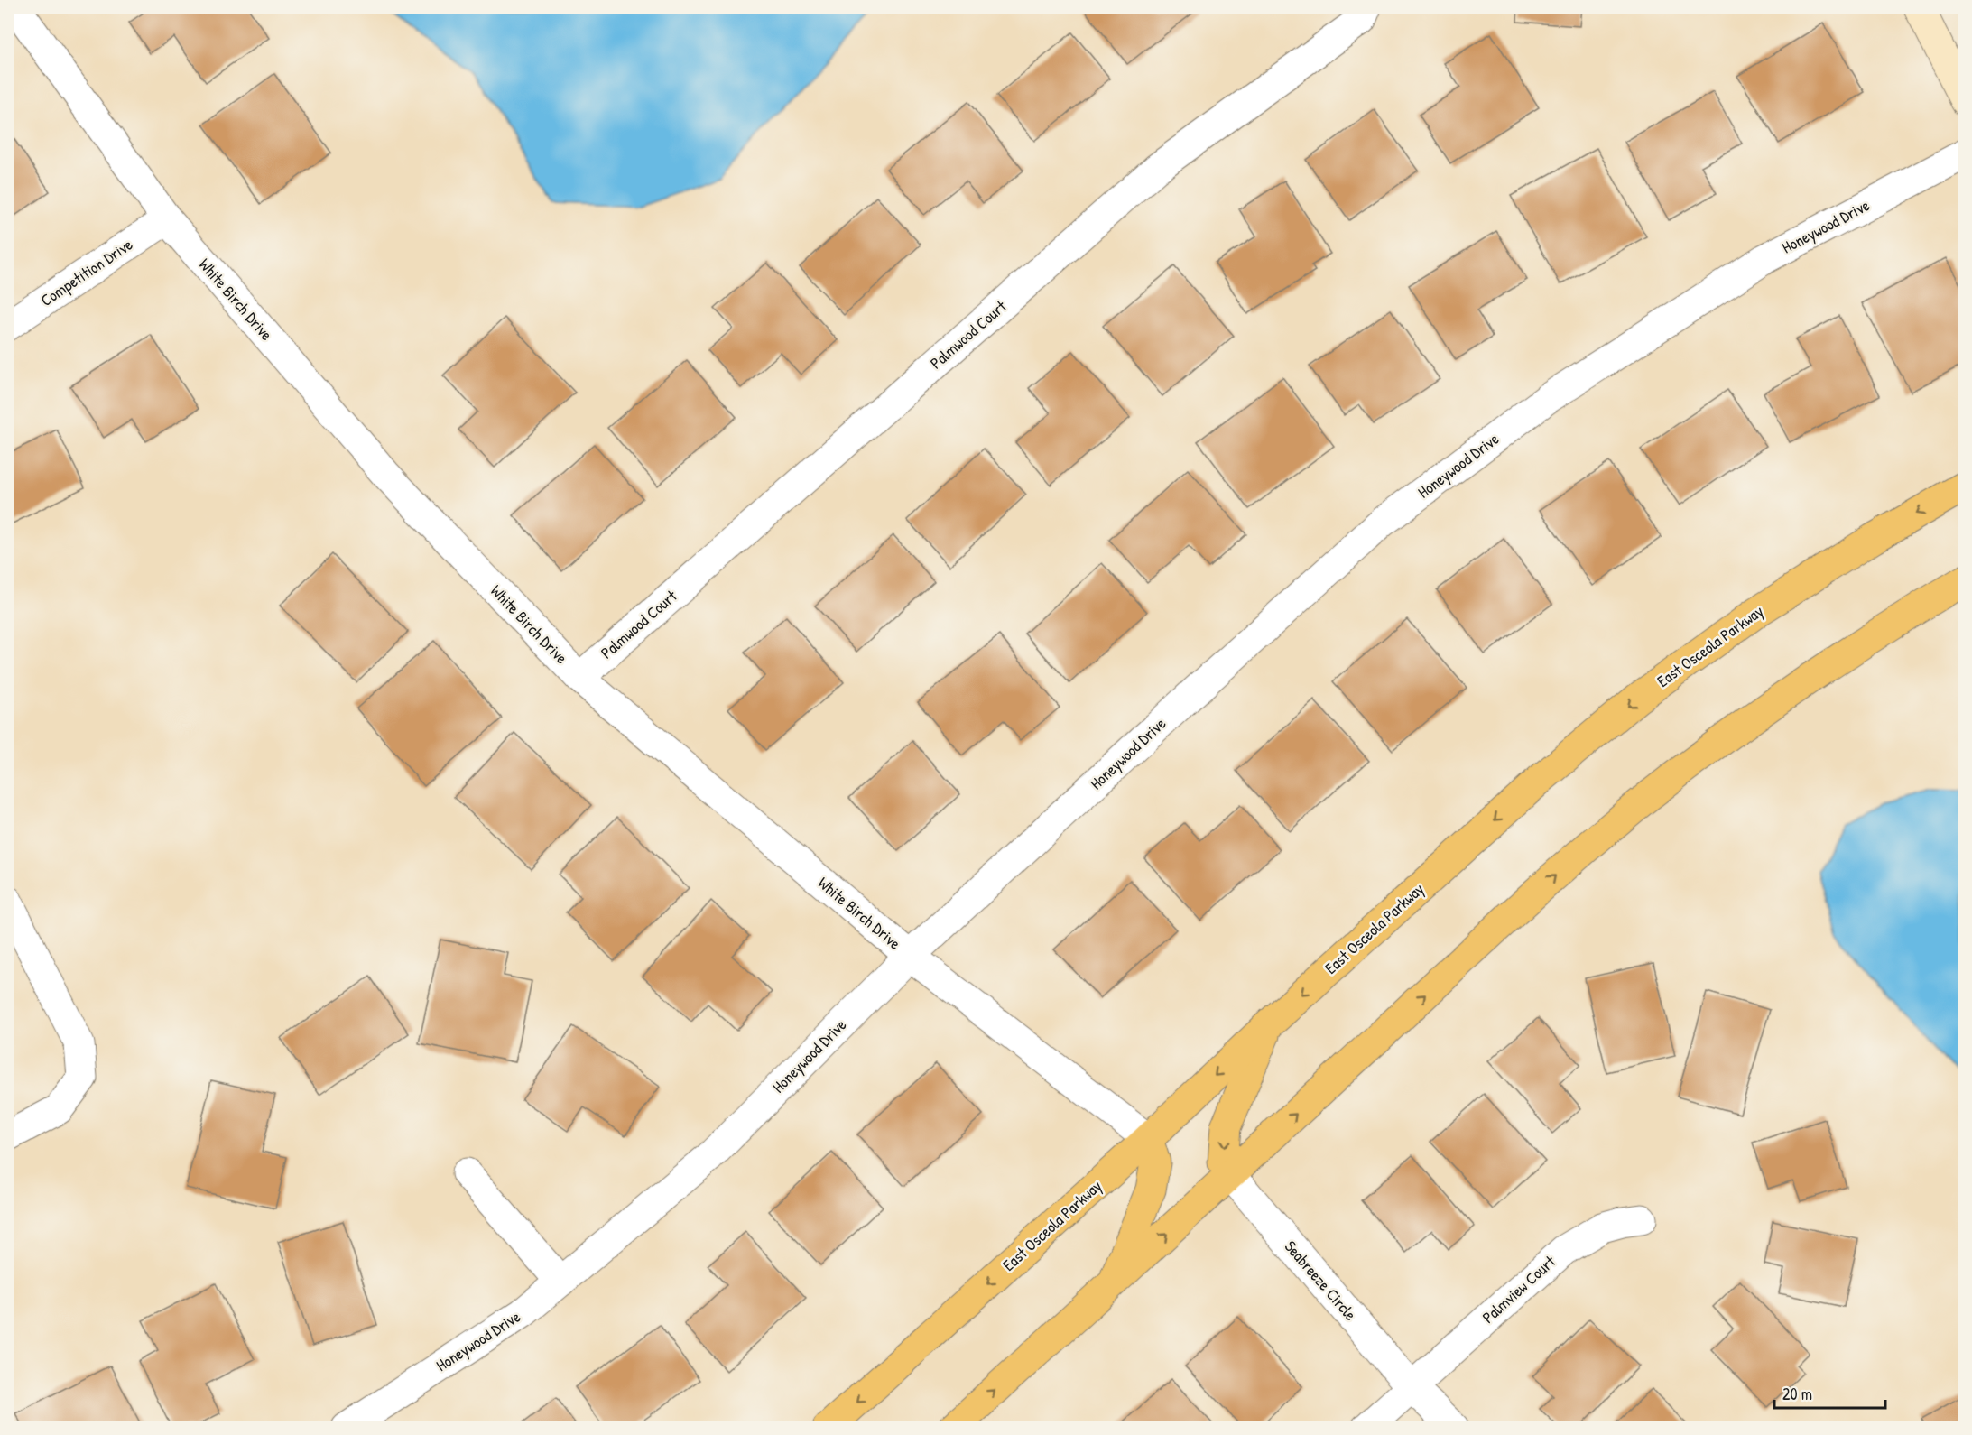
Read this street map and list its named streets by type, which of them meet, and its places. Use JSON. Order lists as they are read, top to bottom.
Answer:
{
  "streets": {
    "main road": ["East Osceola Parkway"],
    "street": [
      "Honeywood Drive",
      "Competition Drive",
      "White Birch Drive",
      "Palmwood Court",
      "Seabreeze Circle",
      "Palmview Court"
    ]
  },
  "crossings": [
    ["Honeywood Drive", "White Birch Drive"],
    ["Competition Drive", "White Birch Drive"],
    ["White Birch Drive", "Palmwood Court"],
    ["White Birch Drive", "East Osceola Parkway"],
    ["Seabreeze Circle", "Palmview Court"]
  ],
  "scale_bar": "20 m"
}
